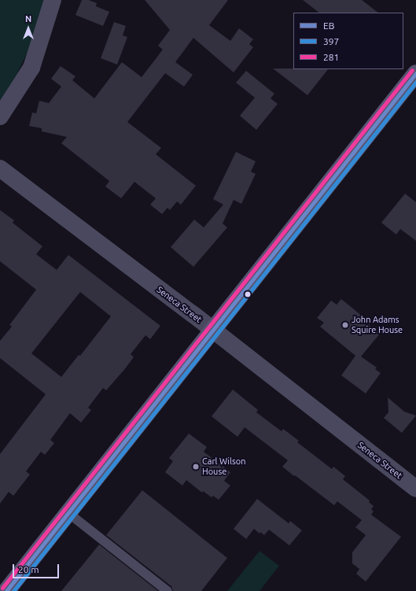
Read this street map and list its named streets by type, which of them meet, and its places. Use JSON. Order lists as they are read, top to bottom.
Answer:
{
  "streets": {
    "street": ["Seneca Street"]
  },
  "places": ["John Adams Squire House", "Carl Wilson House"],
  "lines": ["transit line 281", "transit line EB", "transit line 397"],
  "legend": ["EB", "397", "281"],
  "scale_bar": "20 m",
  "north": "top"
}
